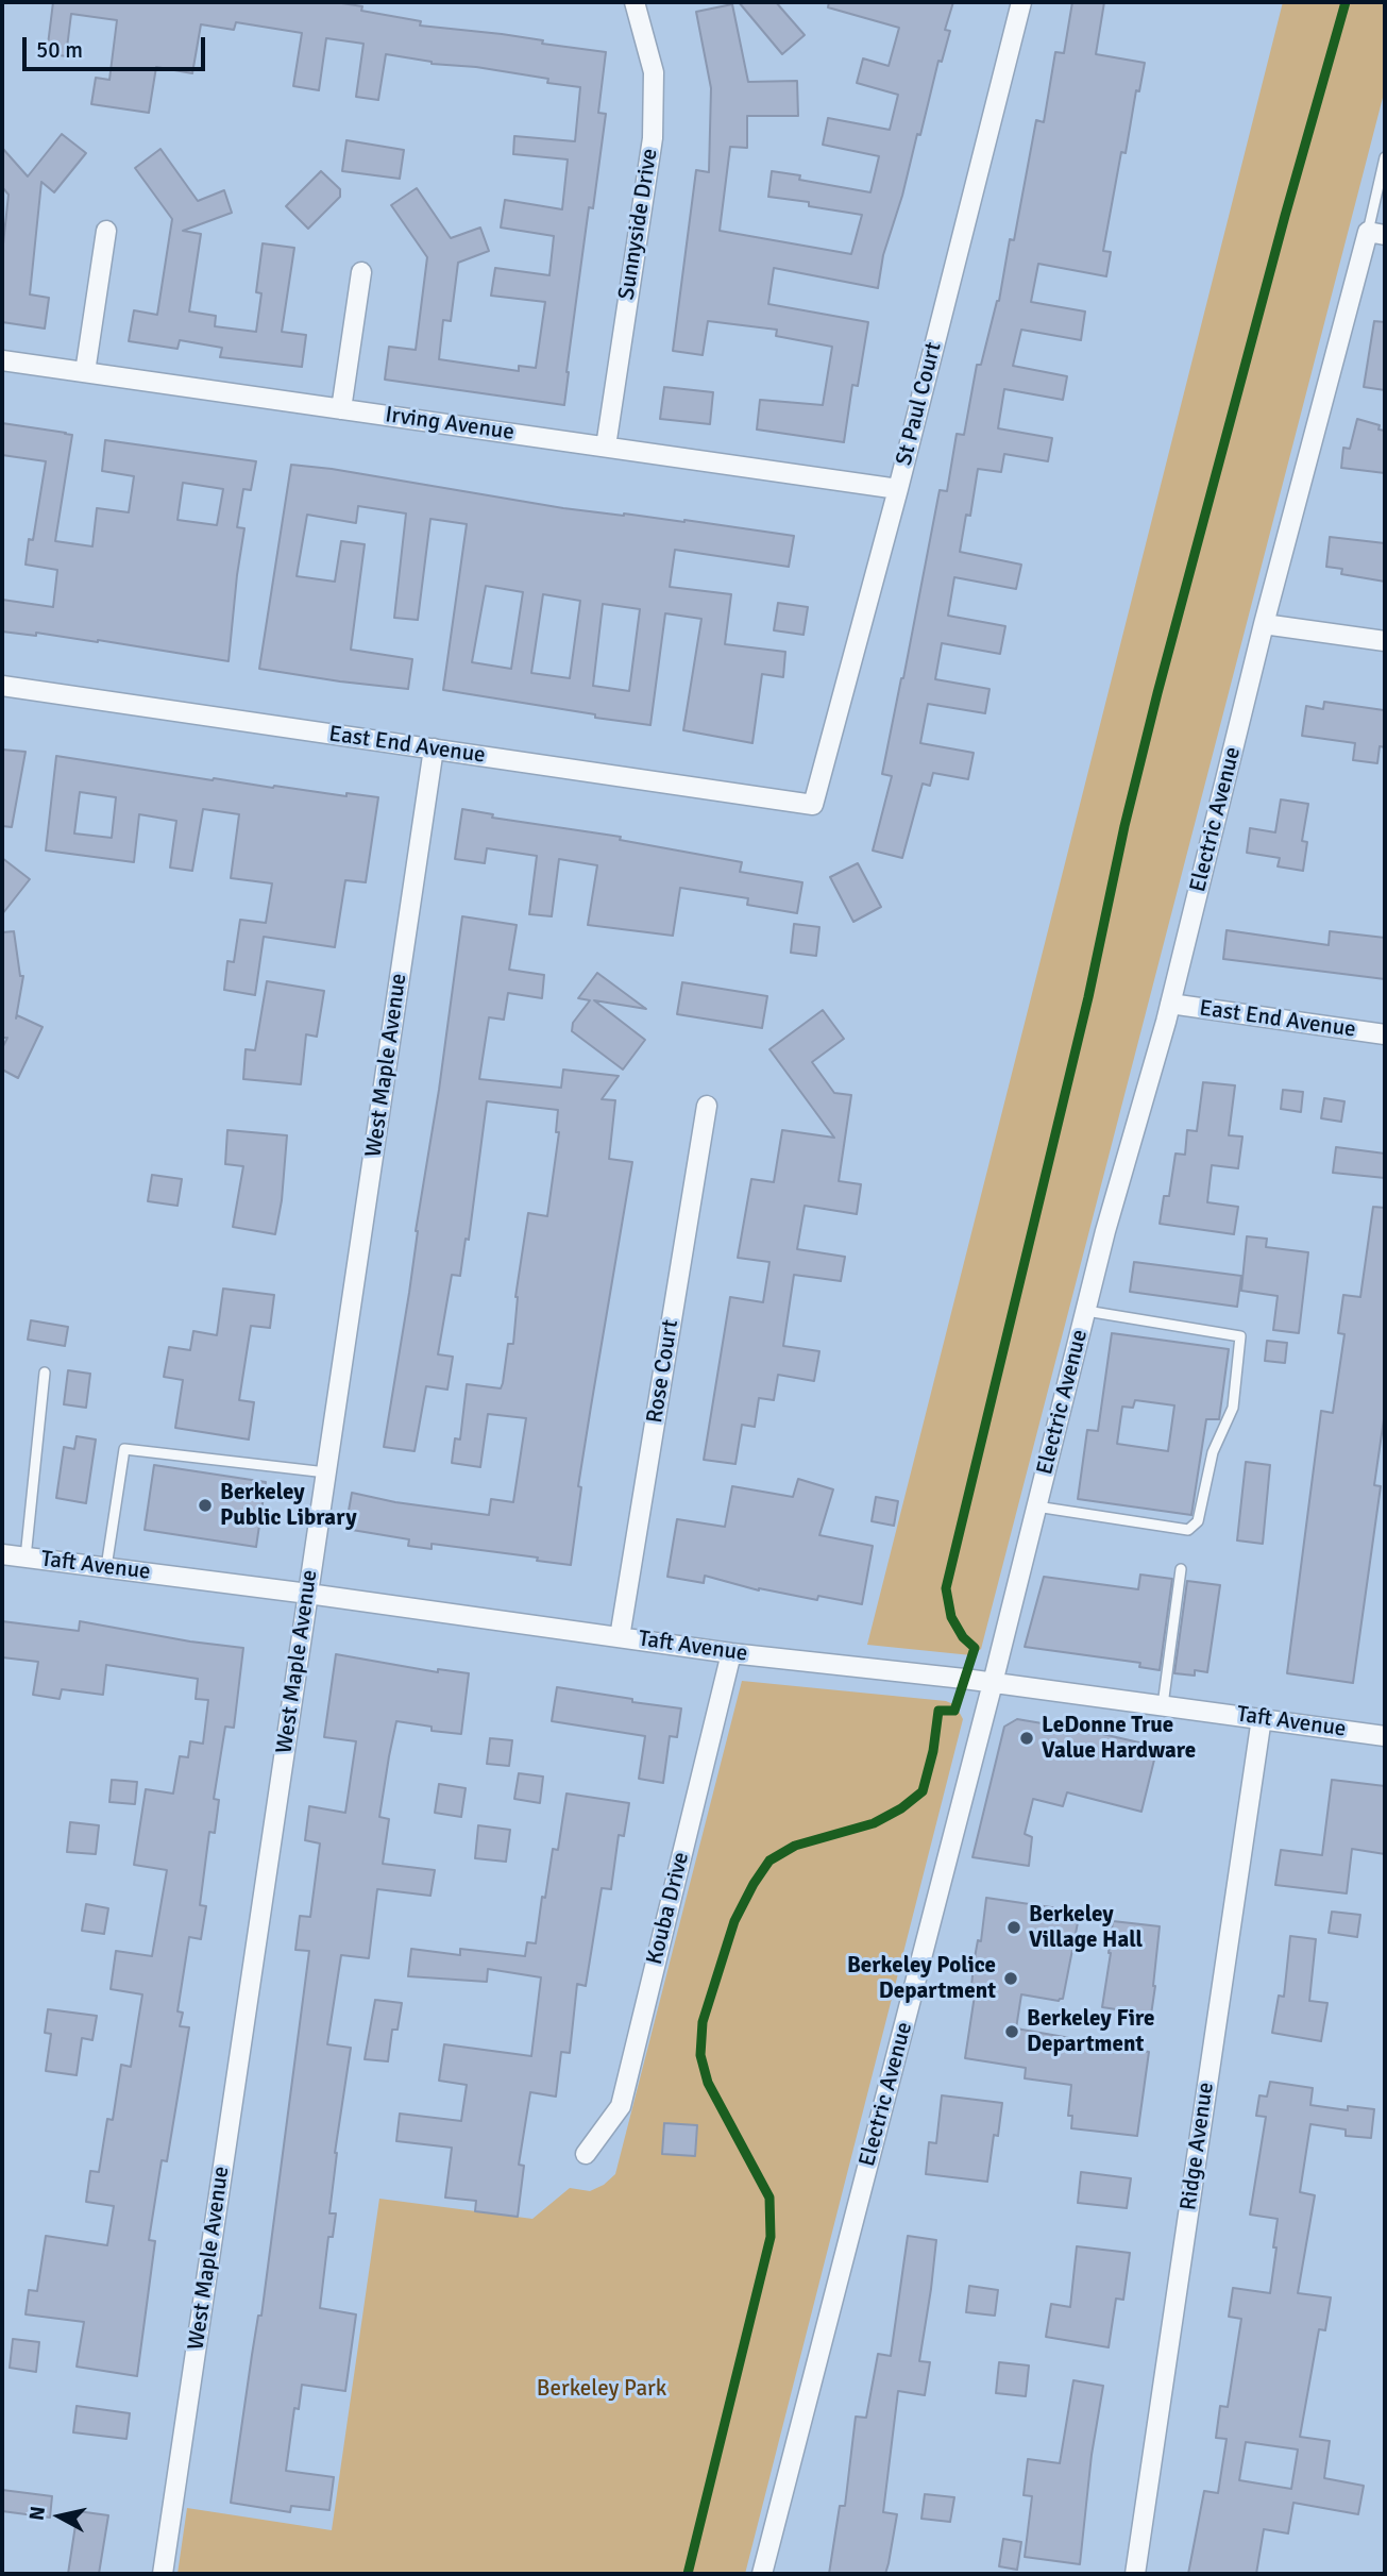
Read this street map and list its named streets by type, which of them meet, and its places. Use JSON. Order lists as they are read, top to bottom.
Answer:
{
  "streets": {
    "street": [
      "Sunnyside Drive",
      "St Paul Court",
      "Irving Avenue",
      "East End Avenue",
      "Electric Avenue",
      "West Maple Avenue",
      "Rose Court",
      "Taft Avenue",
      "Kouba Drive",
      "Ridge Avenue"
    ]
  },
  "crossings": [
    ["Sunnyside Drive", "Irving Avenue"],
    ["St Paul Court", "Irving Avenue"],
    ["St Paul Court", "East End Avenue"],
    ["East End Avenue", "Electric Avenue"],
    ["East End Avenue", "West Maple Avenue"],
    ["Electric Avenue", "Taft Avenue"],
    ["West Maple Avenue", "Taft Avenue"],
    ["Rose Court", "Taft Avenue"],
    ["Taft Avenue", "Kouba Drive"],
    ["Taft Avenue", "Ridge Avenue"]
  ],
  "parks": ["Berkeley Park"],
  "places": [
    "Berkeley Public Library",
    "LeDonne True Value Hardware",
    "Berkeley Village Hall",
    "Berkeley Police Department",
    "Berkeley Fire Department"
  ],
  "scale_bar": "50 m",
  "north": "left"
}
